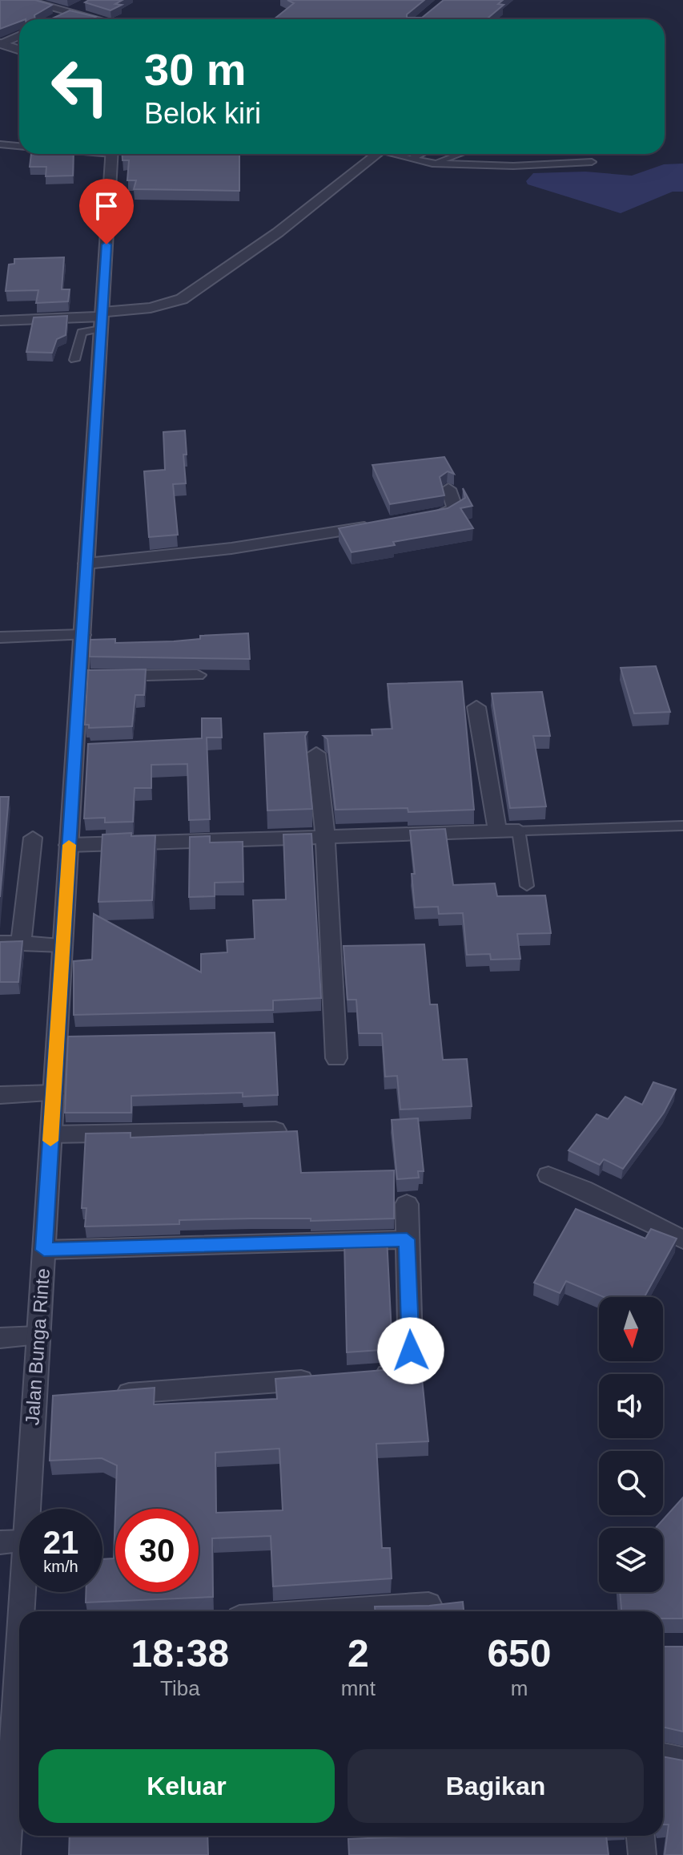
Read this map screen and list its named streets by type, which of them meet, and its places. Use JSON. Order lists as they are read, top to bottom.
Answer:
{
  "streets": {
    "street": ["Jalan Bunga Rinte"]
  },
  "north": "bottom",
  "page": {
    "turn": ["30 m", "Belok kiri"],
    "speed": "21 km/h",
    "limit": "30",
    "eta": [
      "18:38",
      "Tiba",
      "2",
      "mnt",
      "650",
      "m"
    ],
    "buttons": ["Keluar", "Bagikan"]
  }
}
